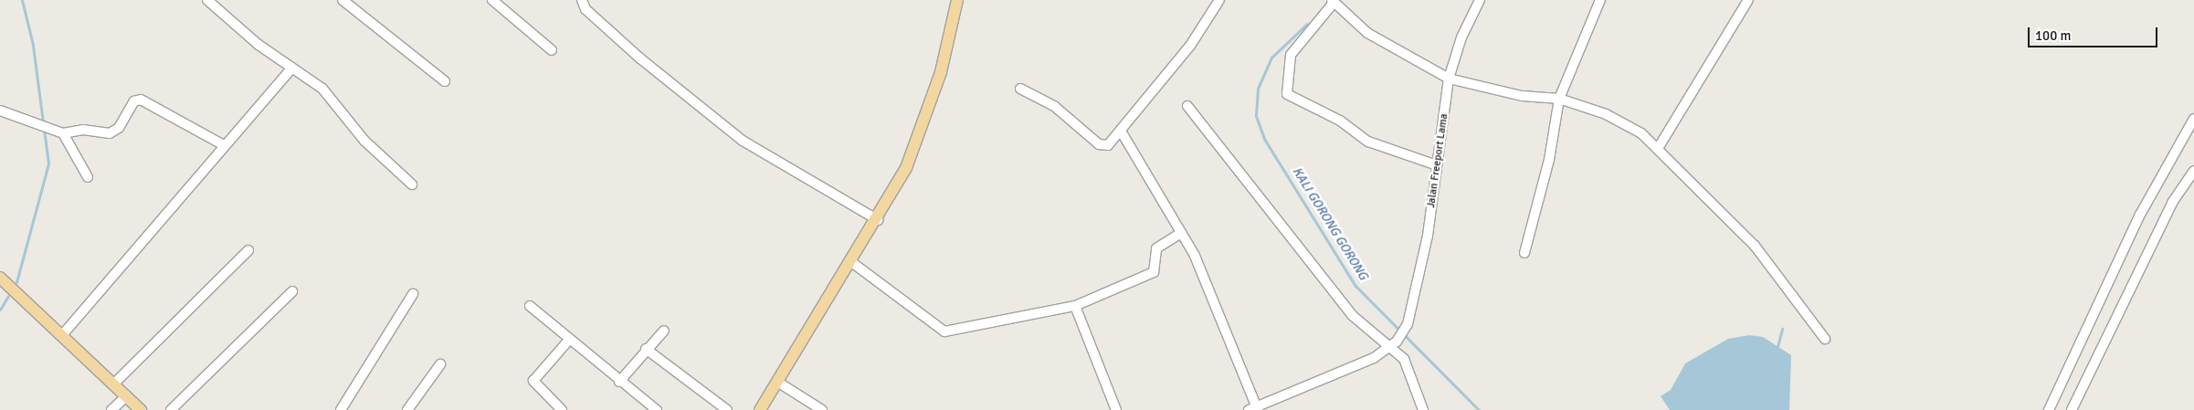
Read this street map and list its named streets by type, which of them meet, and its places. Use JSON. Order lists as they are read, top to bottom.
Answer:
{
  "streets": {
    "street": ["Jalan Freeport Lama"]
  },
  "water": ["KALI GORONG GORONG"],
  "scale_bar": "100 m"
}
